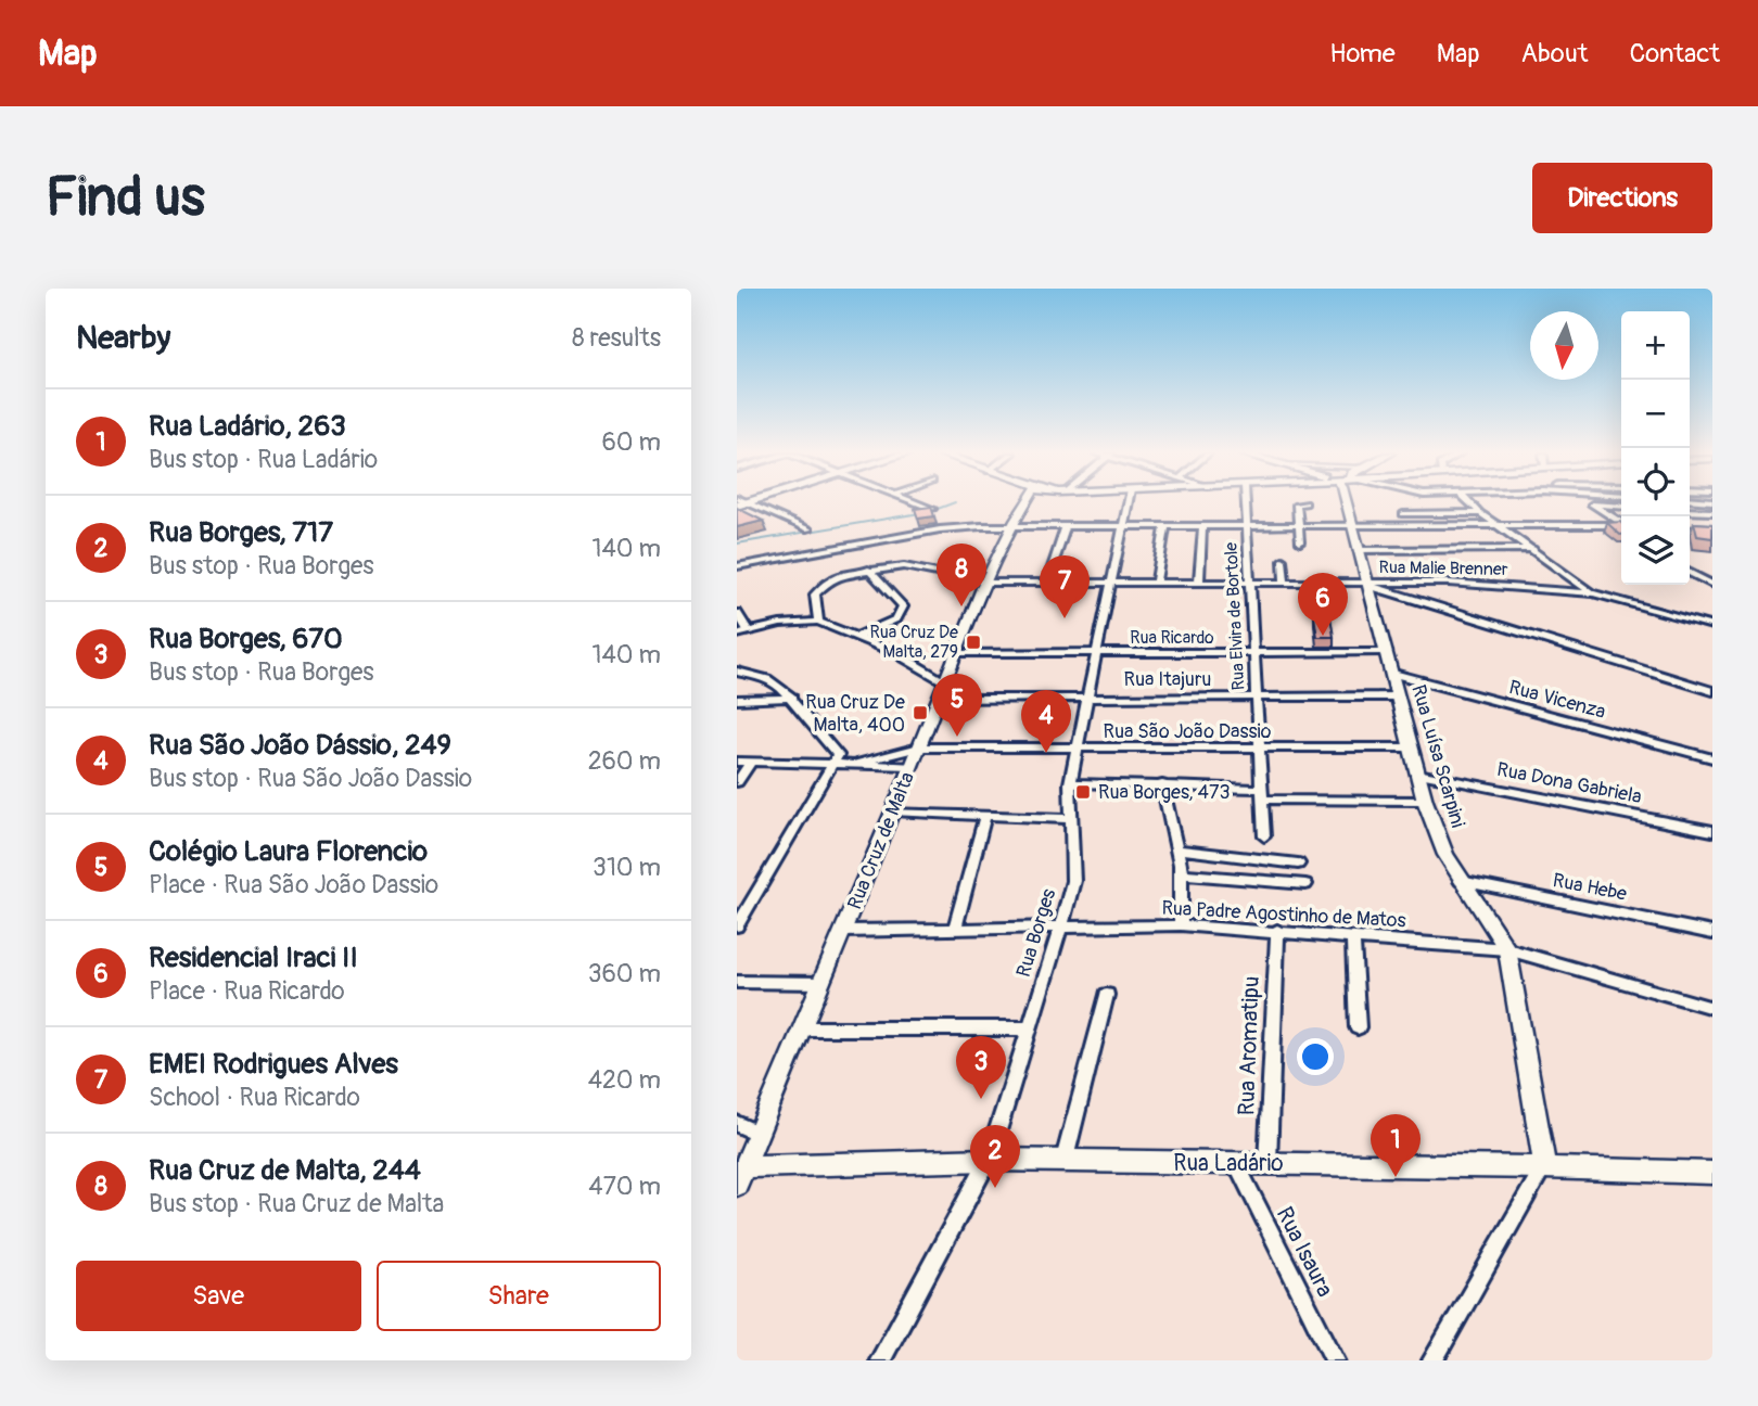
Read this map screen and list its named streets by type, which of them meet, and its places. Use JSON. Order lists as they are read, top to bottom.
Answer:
{
  "streets": {
    "street": [
      "Rua Malie Brenner",
      "Rua Elvira de Bortole",
      "Rua Ricardo",
      "Rua Itajuru",
      "Rua Vicenza",
      "Rua São João Dassio",
      "Rua Luísa Scarpini",
      "Rua Dona Gabriela",
      "Rua Cruz de Malta",
      "Rua Hebe",
      "Rua Padre Agostinho de Matos",
      "Rua Borges",
      "Rua Aromatipu",
      "Rua Ladário",
      "Rua Isaura"
    ]
  },
  "crossings": [
    ["Rua Malie Brenner", "Rua Elvira de Bortole"],
    ["Rua Malie Brenner", "Rua Luísa Scarpini"],
    ["Rua Malie Brenner", "Rua Cruz de Malta"],
    ["Rua Malie Brenner", "Rua Borges"],
    ["Rua Elvira de Bortole", "Rua Ricardo"],
    ["Rua Elvira de Bortole", "Rua Itajuru"],
    ["Rua Elvira de Bortole", "Rua São João Dassio"],
    ["Rua Ricardo", "Rua Luísa Scarpini"],
    ["Rua Ricardo", "Rua Cruz de Malta"],
    ["Rua Ricardo", "Rua Borges"],
    ["Rua Itajuru", "Rua Luísa Scarpini"],
    ["Rua Itajuru", "Rua Cruz de Malta"],
    ["Rua Itajuru", "Rua Borges"],
    ["Rua Vicenza", "Rua Luísa Scarpini"],
    ["Rua São João Dassio", "Rua Luísa Scarpini"],
    ["Rua São João Dassio", "Rua Cruz de Malta"],
    ["Rua São João Dassio", "Rua Borges"],
    ["Rua Luísa Scarpini", "Rua Dona Gabriela"],
    ["Rua Luísa Scarpini", "Rua Hebe"],
    ["Rua Luísa Scarpini", "Rua Padre Agostinho de Matos"],
    ["Rua Luísa Scarpini", "Rua Ladário"],
    ["Rua Cruz de Malta", "Rua Padre Agostinho de Matos"],
    ["Rua Cruz de Malta", "Rua Ladário"],
    ["Rua Padre Agostinho de Matos", "Rua Borges"],
    ["Rua Padre Agostinho de Matos", "Rua Aromatipu"],
    ["Rua Borges", "Rua Ladário"],
    ["Rua Aromatipu", "Rua Ladário"],
    ["Rua Ladário", "Rua Isaura"]
  ],
  "places": {
    "transit": ["Rua Cruz De Malta, 279", "Rua Cruz De Malta, 400", "Rua Borges, 473"]
  },
  "north": "bottom",
  "page": {
    "header": "Map",
    "nav": [
      "Home",
      "Map",
      "About",
      "Contact"
    ],
    "buttons": [
      "Directions",
      ["Save", "Share"]
    ],
    "title": "Find us",
    "heading": ["Nearby", "8 results"],
    "map_buttons": ["+", "−"],
    "list": [
      {
        "mark": "1",
        "name": "Rua Ladário, 263",
        "note": "Bus stop · Rua Ladário",
        "value": "60 m"
      },
      {
        "mark": "2",
        "name": "Rua Borges, 717",
        "note": "Bus stop · Rua Borges",
        "value": "140 m"
      },
      {
        "mark": "3",
        "name": "Rua Borges, 670",
        "note": "Bus stop · Rua Borges",
        "value": "140 m"
      },
      {
        "mark": "4",
        "name": "Rua São João Dássio, 249",
        "note": "Bus stop · Rua São João Dassio",
        "value": "260 m"
      },
      {
        "mark": "5",
        "name": "Colégio Laura Florencio",
        "note": "Place · Rua São João Dassio",
        "value": "310 m"
      },
      {
        "mark": "6",
        "name": "Residencial Iraci II",
        "note": "Place · Rua Ricardo",
        "value": "360 m"
      },
      {
        "mark": "7",
        "name": "EMEI Rodrigues Alves",
        "note": "School · Rua Ricardo",
        "value": "420 m"
      },
      {
        "mark": "8",
        "name": "Rua Cruz de Malta, 244",
        "note": "Bus stop · Rua Cruz de Malta",
        "value": "470 m"
      }
    ],
    "pins": [
      "8",
      "7",
      "6",
      "5",
      "4",
      "3",
      "1",
      "2"
    ]
  }
}
